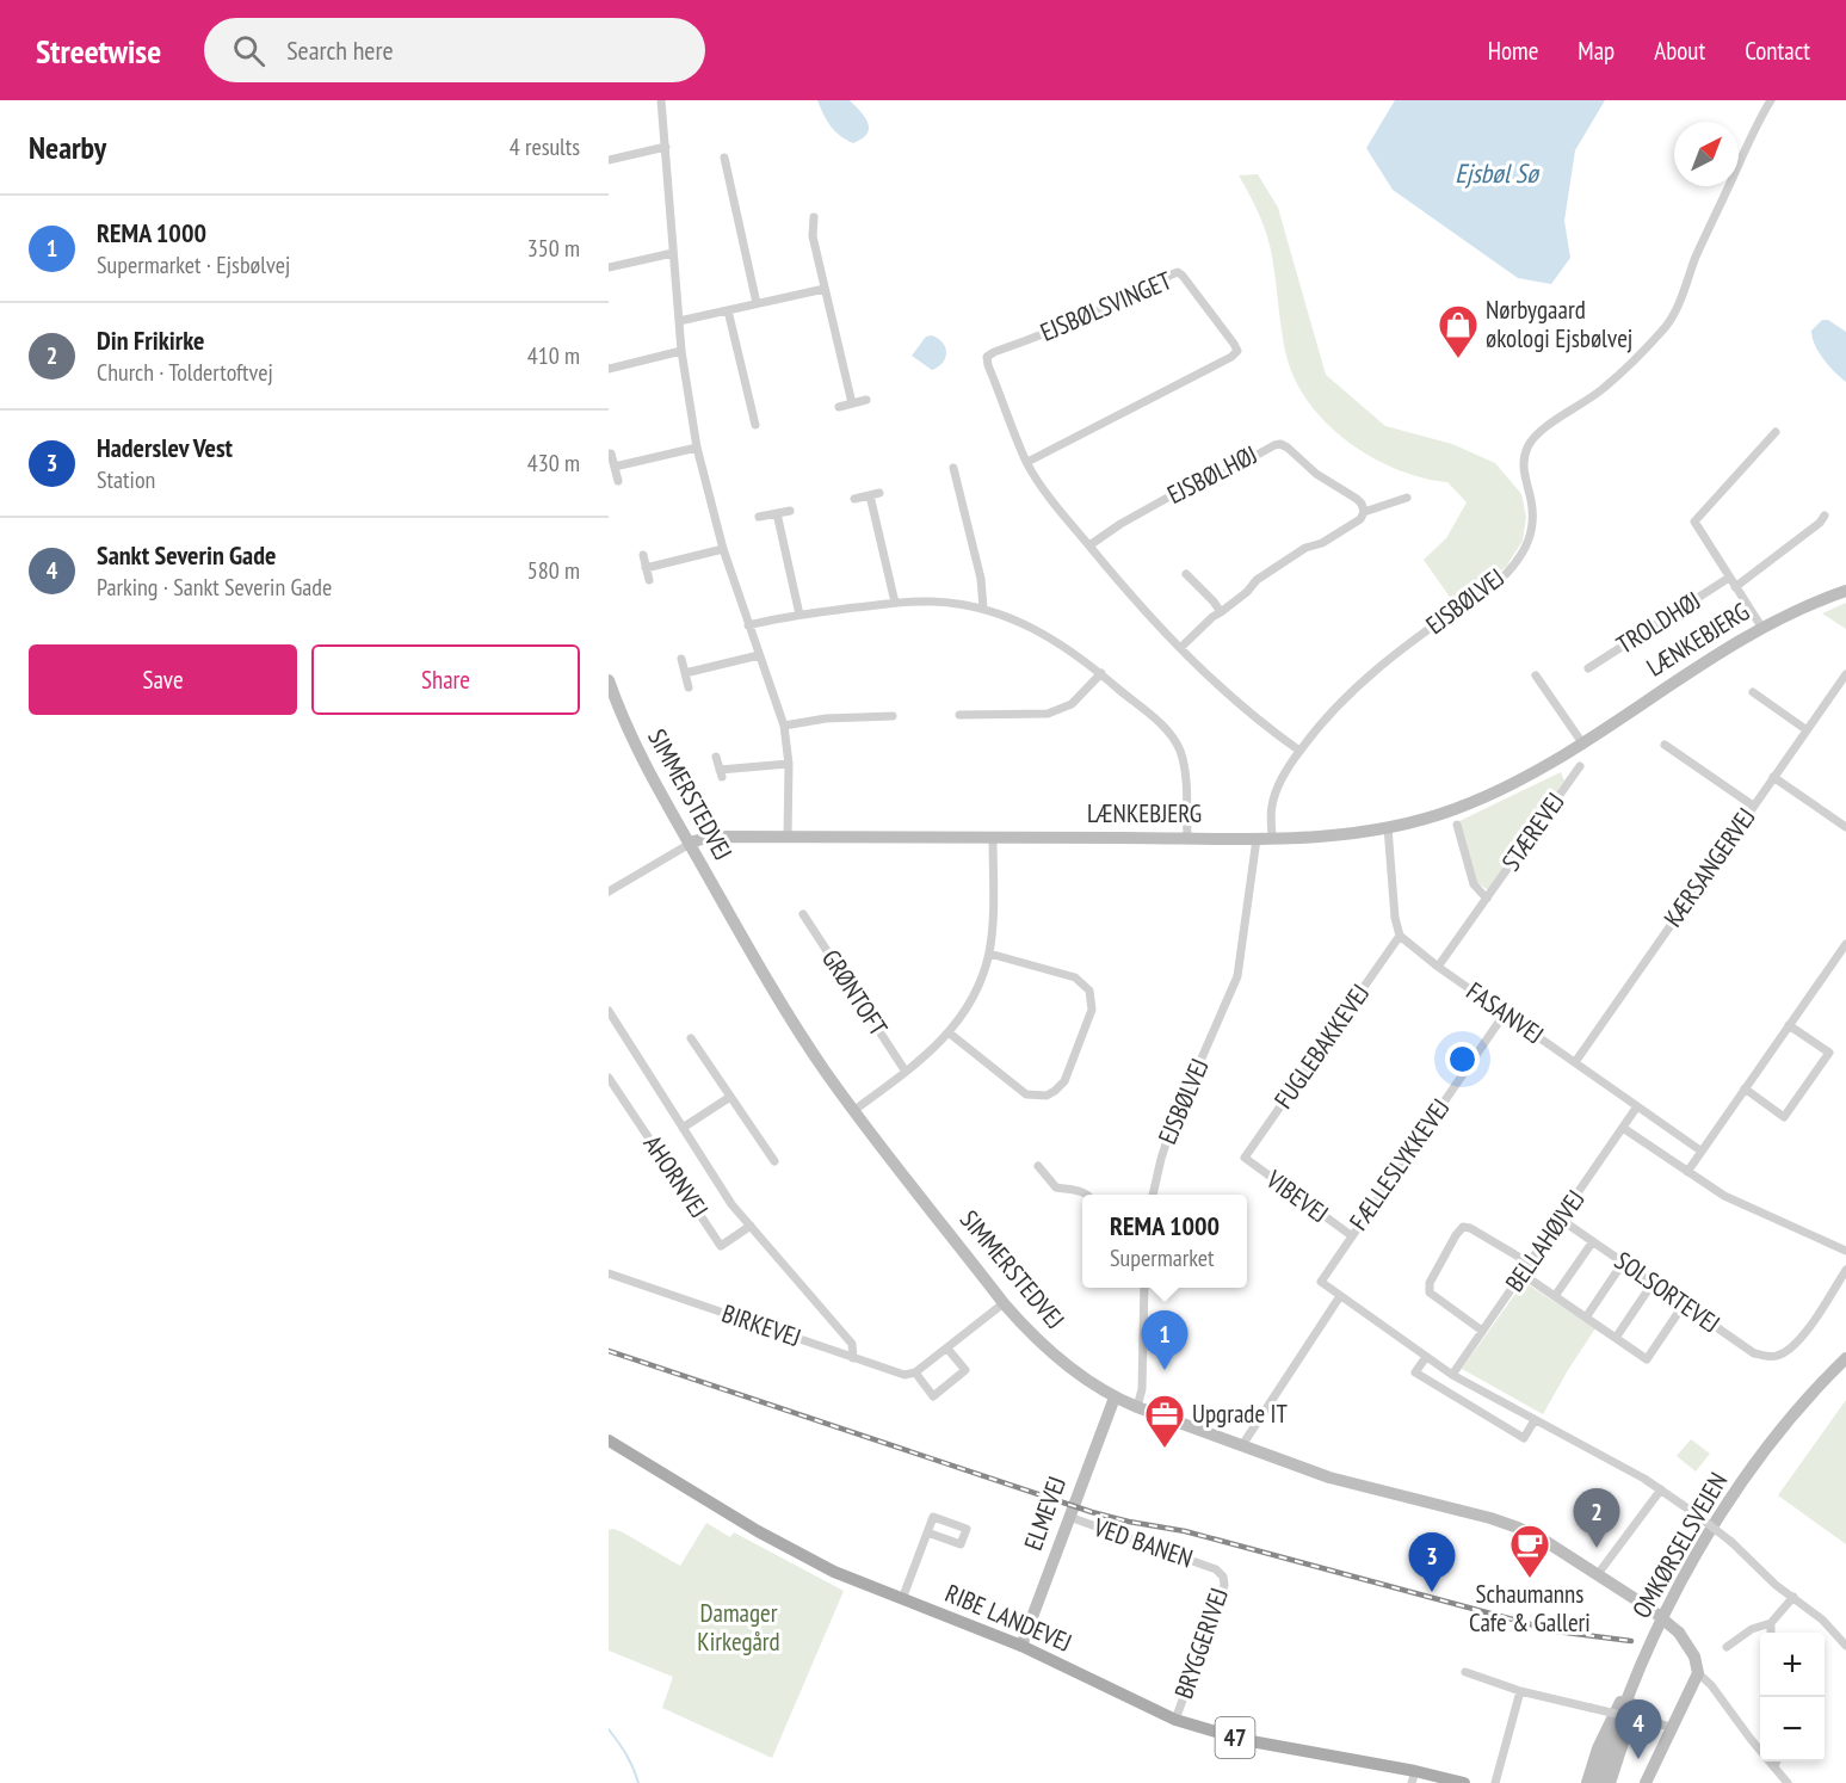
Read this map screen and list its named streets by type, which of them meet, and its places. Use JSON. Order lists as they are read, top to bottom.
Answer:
{
  "streets": {
    "main road": ["RIBE LANDEVEJ", "47"],
    "street": [
      "EJSBØLSVINGET",
      "EJSBØLHØJ",
      "EJSBØLVEJ",
      "TROLDHØJ",
      "LÆNKEBJERG",
      "SIMMERSTEDVEJ",
      "STÆREVEJ",
      "KÆRSANGERVEJ",
      "GRØNTOFT",
      "FASANVEJ",
      "FUGLEBAKKEVEJ",
      "FÆLLESLYKKEVEJ",
      "AHORNVEJ",
      "VIBEVEJ",
      "BELLAHØJVEJ",
      "SOLSORTEVEJ",
      "BIRKEVEJ",
      "ELMEVEJ",
      "VED BANEN",
      "OMKØRSELSVEJEN",
      "BRYGGERIVEJ"
    ]
  },
  "crossings": [
    ["EJSBØLSVINGET", "EJSBØLHØJ"],
    ["EJSBØLSVINGET", "EJSBØLVEJ"],
    ["EJSBØLVEJ", "LÆNKEBJERG"],
    ["TROLDHØJ", "LÆNKEBJERG"],
    ["LÆNKEBJERG", "SIMMERSTEDVEJ"],
    ["SIMMERSTEDVEJ", "ELMEVEJ"],
    ["STÆREVEJ", "FASANVEJ"],
    ["KÆRSANGERVEJ", "FASANVEJ"],
    ["FASANVEJ", "FUGLEBAKKEVEJ"],
    ["FASANVEJ", "FÆLLESLYKKEVEJ"],
    ["FASANVEJ", "BELLAHØJVEJ"],
    ["FUGLEBAKKEVEJ", "VIBEVEJ"],
    ["FÆLLESLYKKEVEJ", "VIBEVEJ"],
    ["AHORNVEJ", "BIRKEVEJ"],
    ["BELLAHØJVEJ", "SOLSORTEVEJ"],
    ["ELMEVEJ", "VED BANEN"],
    ["ELMEVEJ", "RIBE LANDEVEJ"],
    ["VED BANEN", "BRYGGERIVEJ"],
    ["RIBE LANDEVEJ", "BRYGGERIVEJ"]
  ],
  "water": ["Ejsbøl Sø"],
  "parks": ["Damager Kirkegård"],
  "places": {
    "shop": ["Nørbygaard økologi Ejsbølvej"],
    "office": ["Upgrade IT"],
    "cafe": ["Schaumanns Cafe & Galleri"]
  },
  "north": "top right",
  "page": {
    "header": "Streetwise",
    "search": "Search here",
    "nav": [
      "Home",
      "Map",
      "About",
      "Contact"
    ],
    "heading": ["Nearby", "4 results"],
    "list": [
      {
        "mark": "1",
        "name": "REMA 1000",
        "note": "Supermarket · Ejsbølvej",
        "value": "350 m"
      },
      {
        "mark": "2",
        "name": "Din Frikirke",
        "note": "Church · Toldertoftvej",
        "value": "410 m"
      },
      {
        "mark": "3",
        "name": "Haderslev Vest",
        "note": "Station",
        "value": "430 m"
      },
      {
        "mark": "4",
        "name": "Sankt Severin Gade",
        "note": "Parking · Sankt Severin Gade",
        "value": "580 m"
      }
    ],
    "buttons": ["Save", "Share"],
    "popup": ["REMA 1000", "Supermarket"],
    "pins": [
      "1",
      "2",
      "3",
      "4"
    ],
    "map_buttons": ["+", "−"]
  }
}
